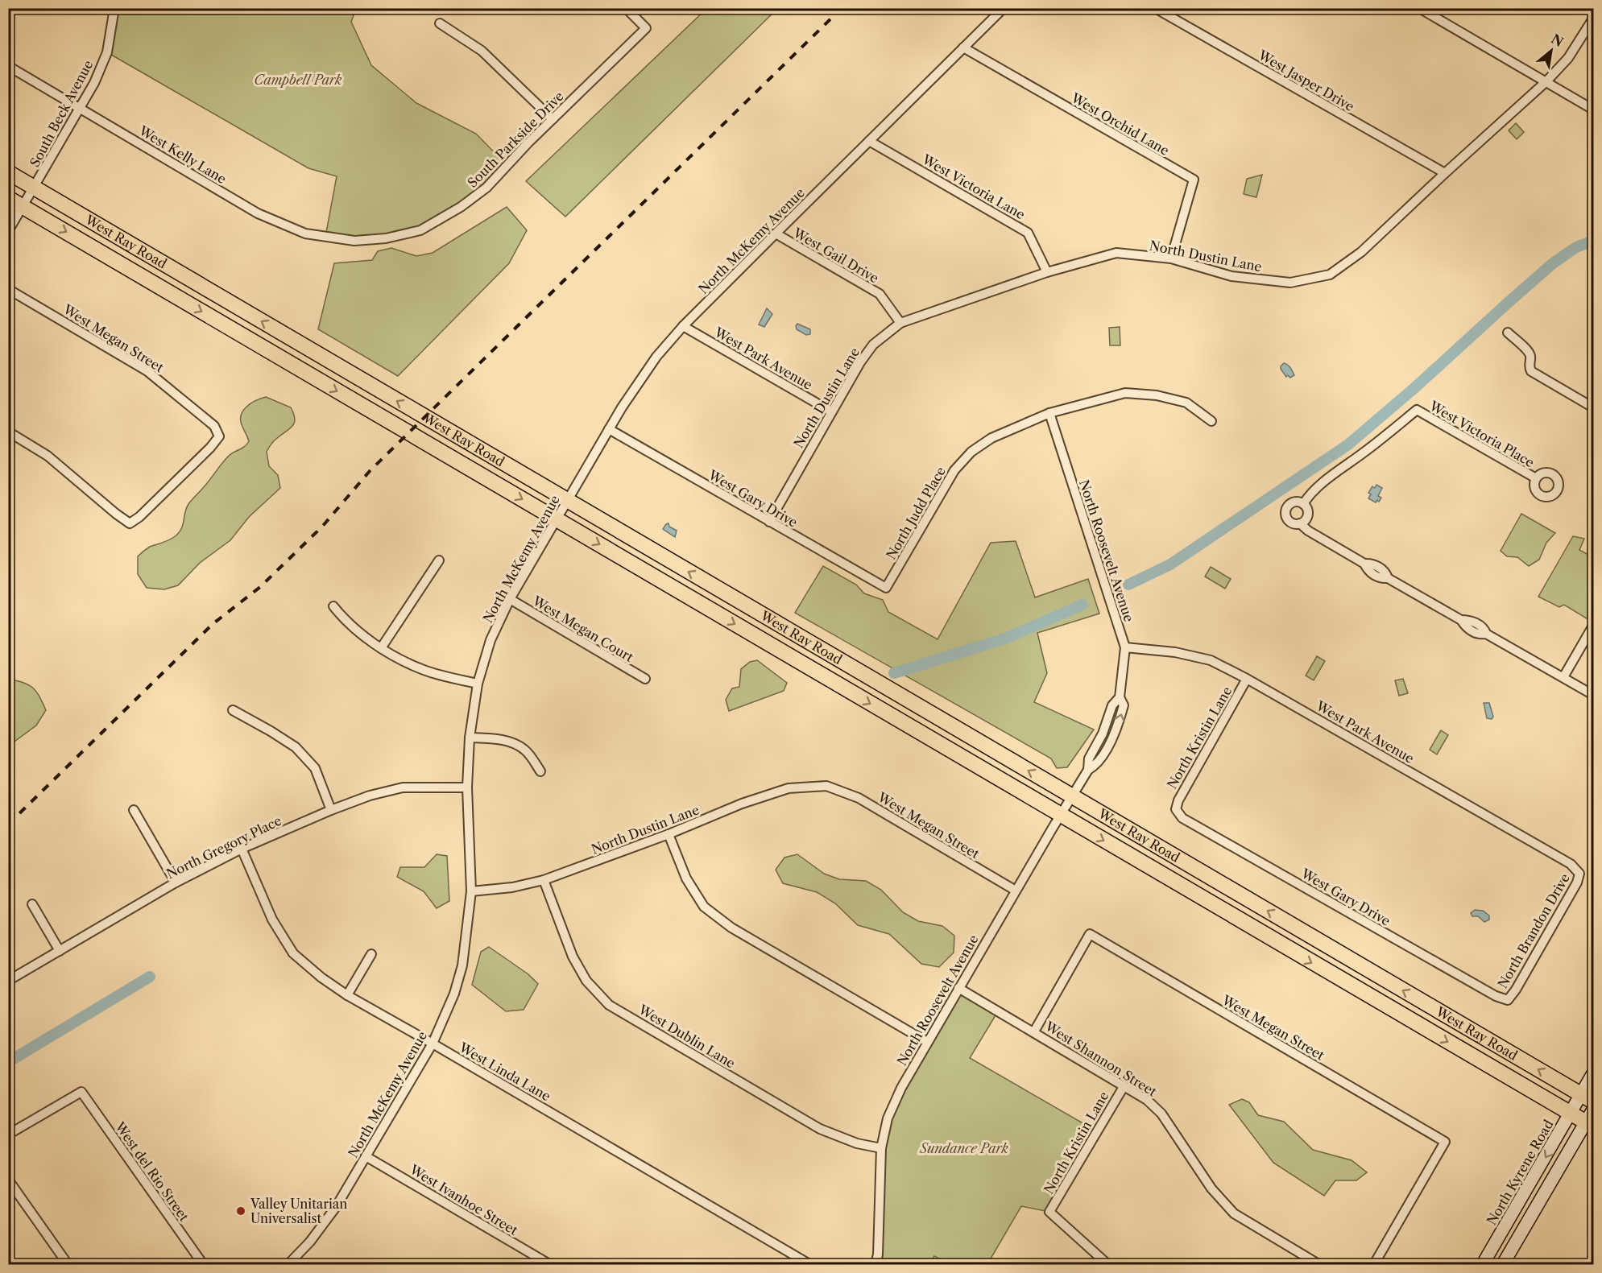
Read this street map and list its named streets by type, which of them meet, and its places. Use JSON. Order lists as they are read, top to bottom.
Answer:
{
  "streets": {
    "main road": ["West Ray Road", "North Kyrene Road"],
    "street": [
      "West Jasper Drive",
      "South Beck Avenue",
      "West Orchid Lane",
      "South Parkside Drive",
      "West Kelly Lane",
      "West Victoria Lane",
      "North McKemy Avenue",
      "West Gail Drive",
      "North Dustin Lane",
      "West Megan Street",
      "West Park Avenue",
      "West Victoria Place",
      "West Gary Drive",
      "North Judd Place",
      "North Roosevelt Avenue",
      "West Megan Court",
      "North Kristin Lane",
      "North Gregory Place",
      "North Brandon Drive",
      "West Dublin Lane",
      "West Shannon Street",
      "West Linda Lane",
      "West del Rio Street",
      "West Ivanhoe Street"
    ]
  },
  "crossings": [
    ["West Jasper Drive", "North Dustin Lane"],
    ["South Beck Avenue", "West Kelly Lane"],
    ["South Beck Avenue", "West Ray Road"],
    ["West Orchid Lane", "North McKemy Avenue"],
    ["West Orchid Lane", "North Dustin Lane"],
    ["South Parkside Drive", "West Kelly Lane"],
    ["West Victoria Lane", "North McKemy Avenue"],
    ["West Victoria Lane", "North Dustin Lane"],
    ["North McKemy Avenue", "West Ray Road"],
    ["North McKemy Avenue", "West Gail Drive"],
    ["North McKemy Avenue", "North Dustin Lane"],
    ["North McKemy Avenue", "West Park Avenue"],
    ["North McKemy Avenue", "West Gary Drive"],
    ["North McKemy Avenue", "West Megan Court"],
    ["North McKemy Avenue", "North Gregory Place"],
    ["North McKemy Avenue", "West Linda Lane"],
    ["North McKemy Avenue", "West Ivanhoe Street"],
    ["West Ray Road", "North Roosevelt Avenue"],
    ["West Ray Road", "North Kyrene Road"],
    ["West Gail Drive", "North Dustin Lane"],
    ["North Dustin Lane", "West Megan Street"],
    ["North Dustin Lane", "West Park Avenue"],
    ["North Dustin Lane", "West Gary Drive"],
    ["North Dustin Lane", "West Dublin Lane"],
    ["West Megan Street", "North Roosevelt Avenue"],
    ["West Megan Street", "West Shannon Street"],
    ["West Park Avenue", "North Roosevelt Avenue"],
    ["West Park Avenue", "North Kristin Lane"],
    ["West Park Avenue", "North Brandon Drive"],
    ["West Gary Drive", "North Judd Place"],
    ["West Gary Drive", "North Kristin Lane"],
    ["West Gary Drive", "North Brandon Drive"],
    ["North Judd Place", "North Roosevelt Avenue"],
    ["North Roosevelt Avenue", "West Dublin Lane"],
    ["North Roosevelt Avenue", "West Shannon Street"],
    ["North Kristin Lane", "West Shannon Street"],
    ["North Gregory Place", "West Linda Lane"]
  ],
  "parks": ["Campbell Park", "Sundance Park"],
  "places": ["Valley Unitarian Universalist"],
  "north": "top right"
}
